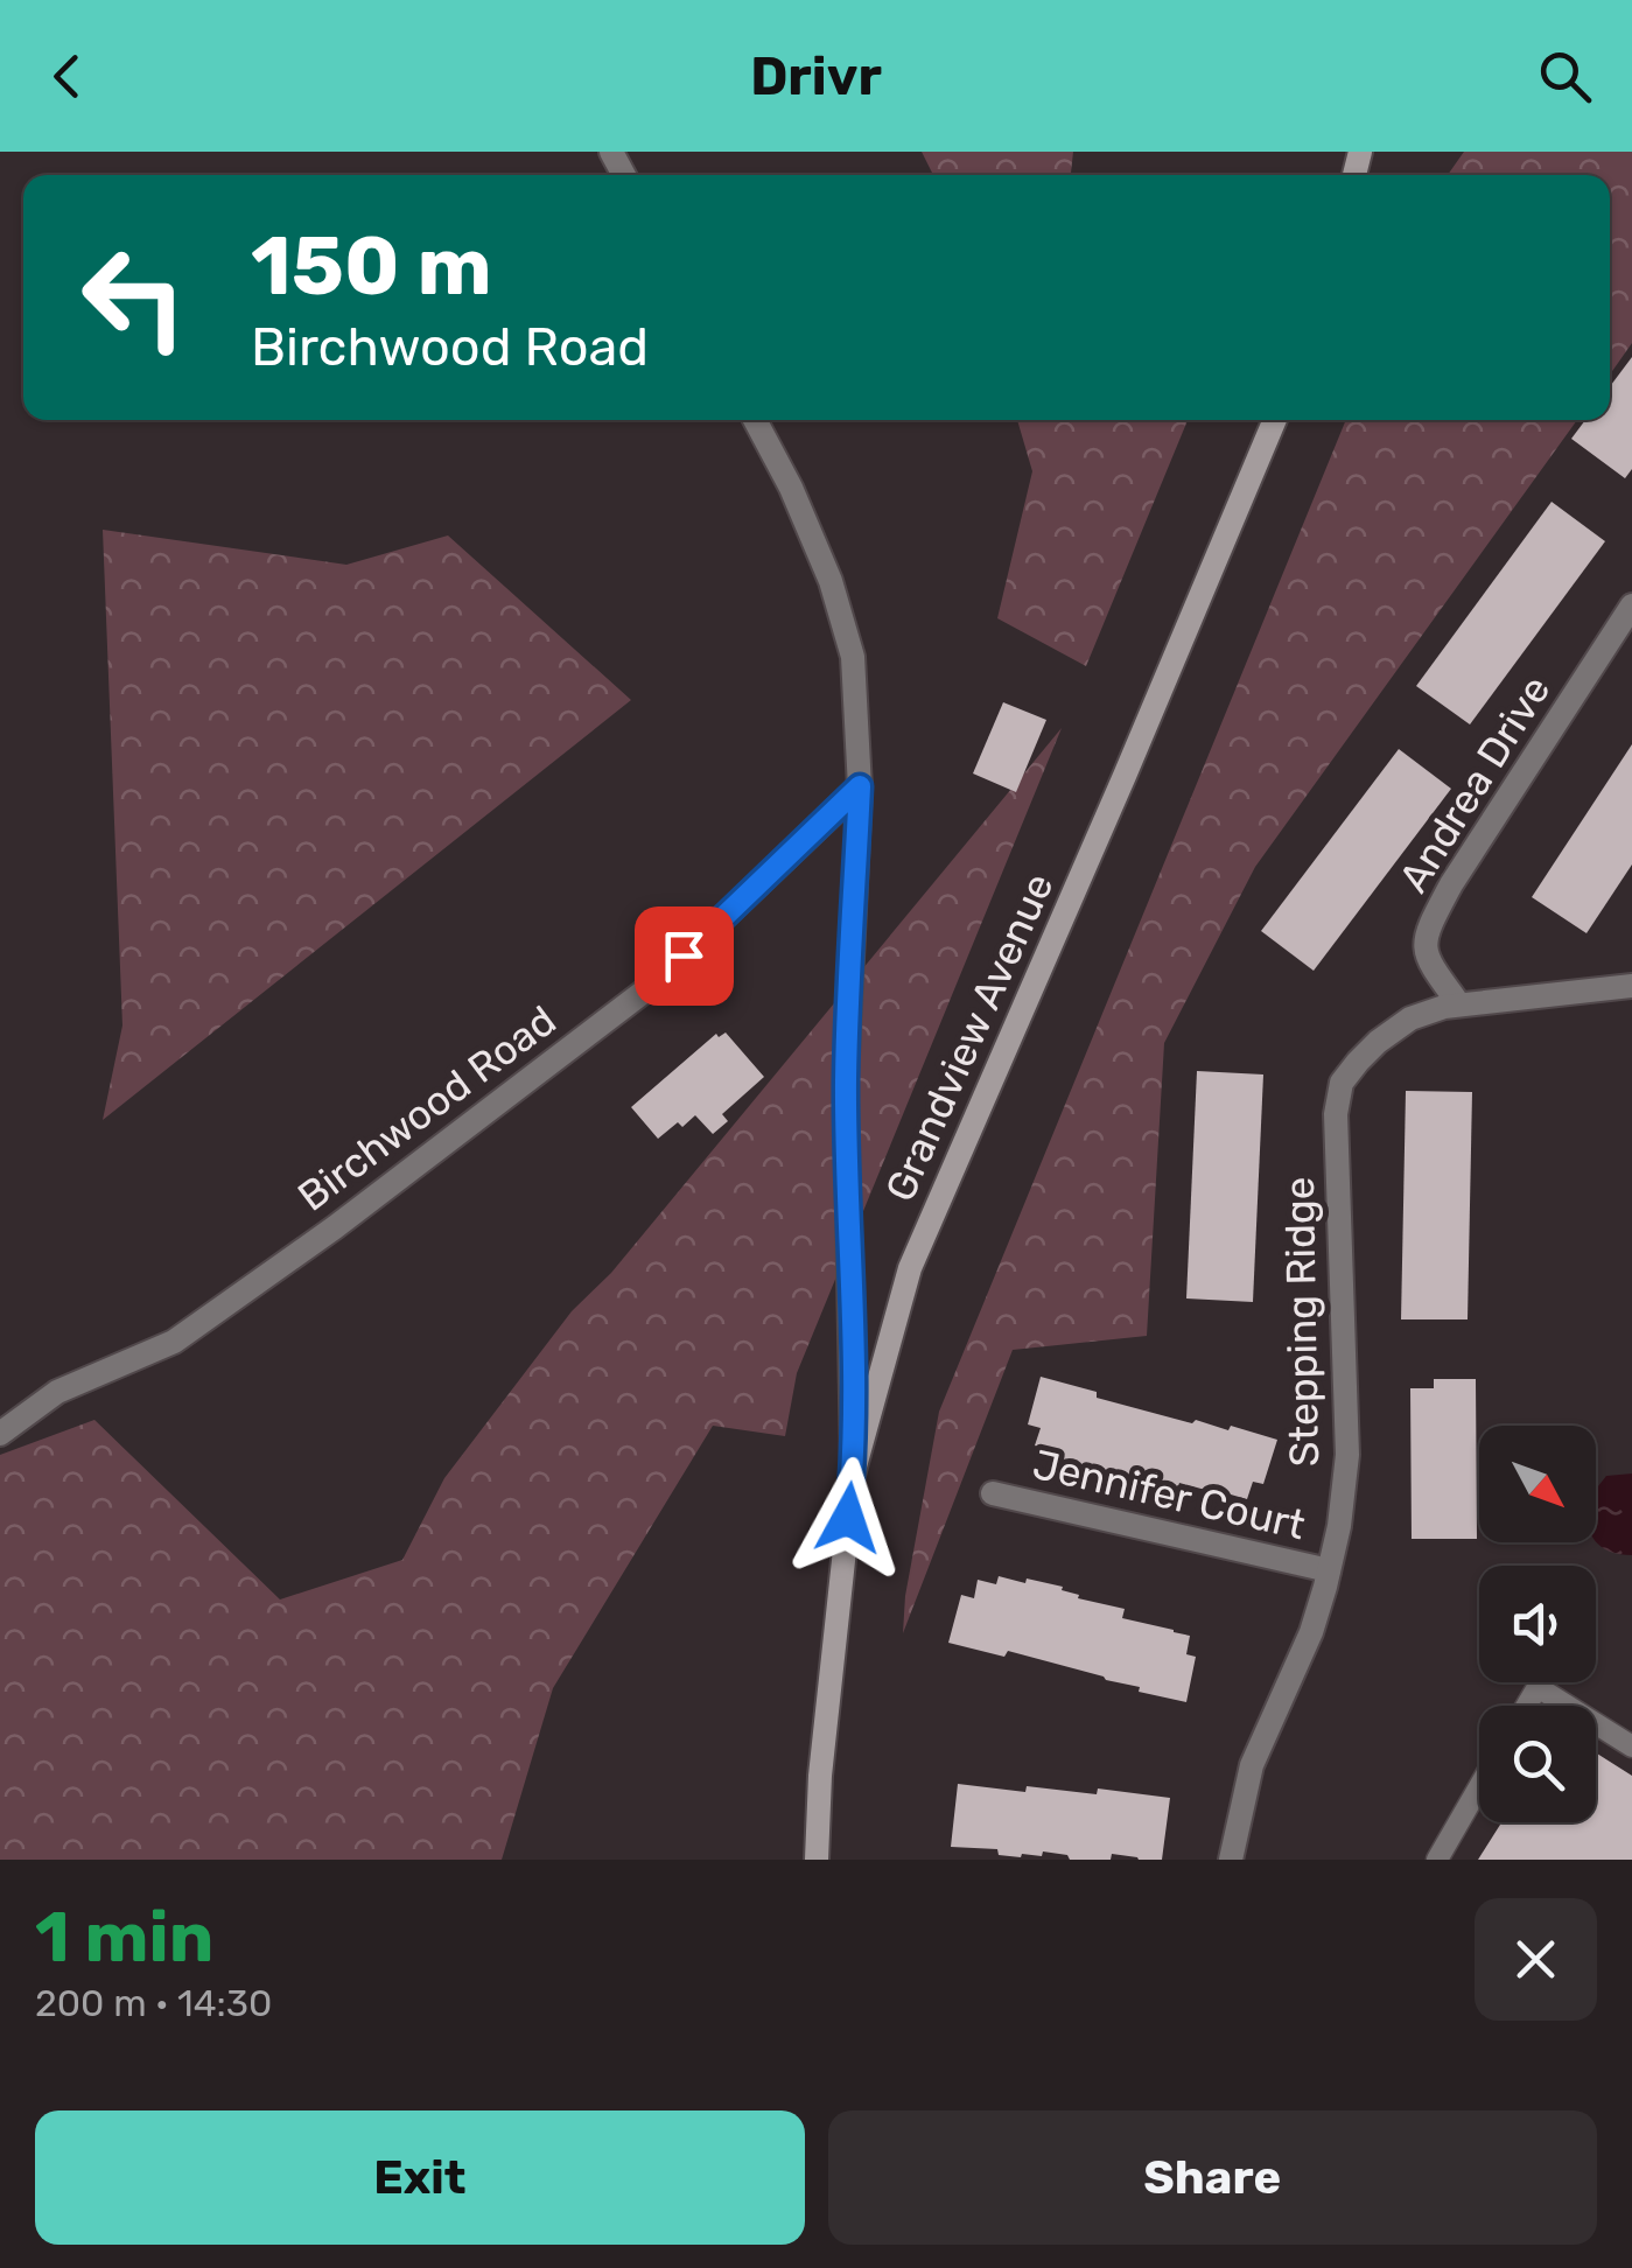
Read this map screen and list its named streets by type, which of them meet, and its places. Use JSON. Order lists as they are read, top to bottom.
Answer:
{
  "streets": {
    "main road": ["Grandview Avenue"],
    "street": [
      "Andrea Drive",
      "Birchwood Road",
      "Stepping Ridge",
      "Jennifer Court"
    ]
  },
  "crossings": [
    ["Andrea Drive", "Stepping Ridge"],
    ["Stepping Ridge", "Jennifer Court"]
  ],
  "north": "bottom right",
  "page": {
    "header": "Drivr",
    "turn": ["150 m", "Birchwood Road"],
    "heading": ["1 min", "200 m · 14:30"],
    "buttons": ["Exit", "Share"]
  }
}
